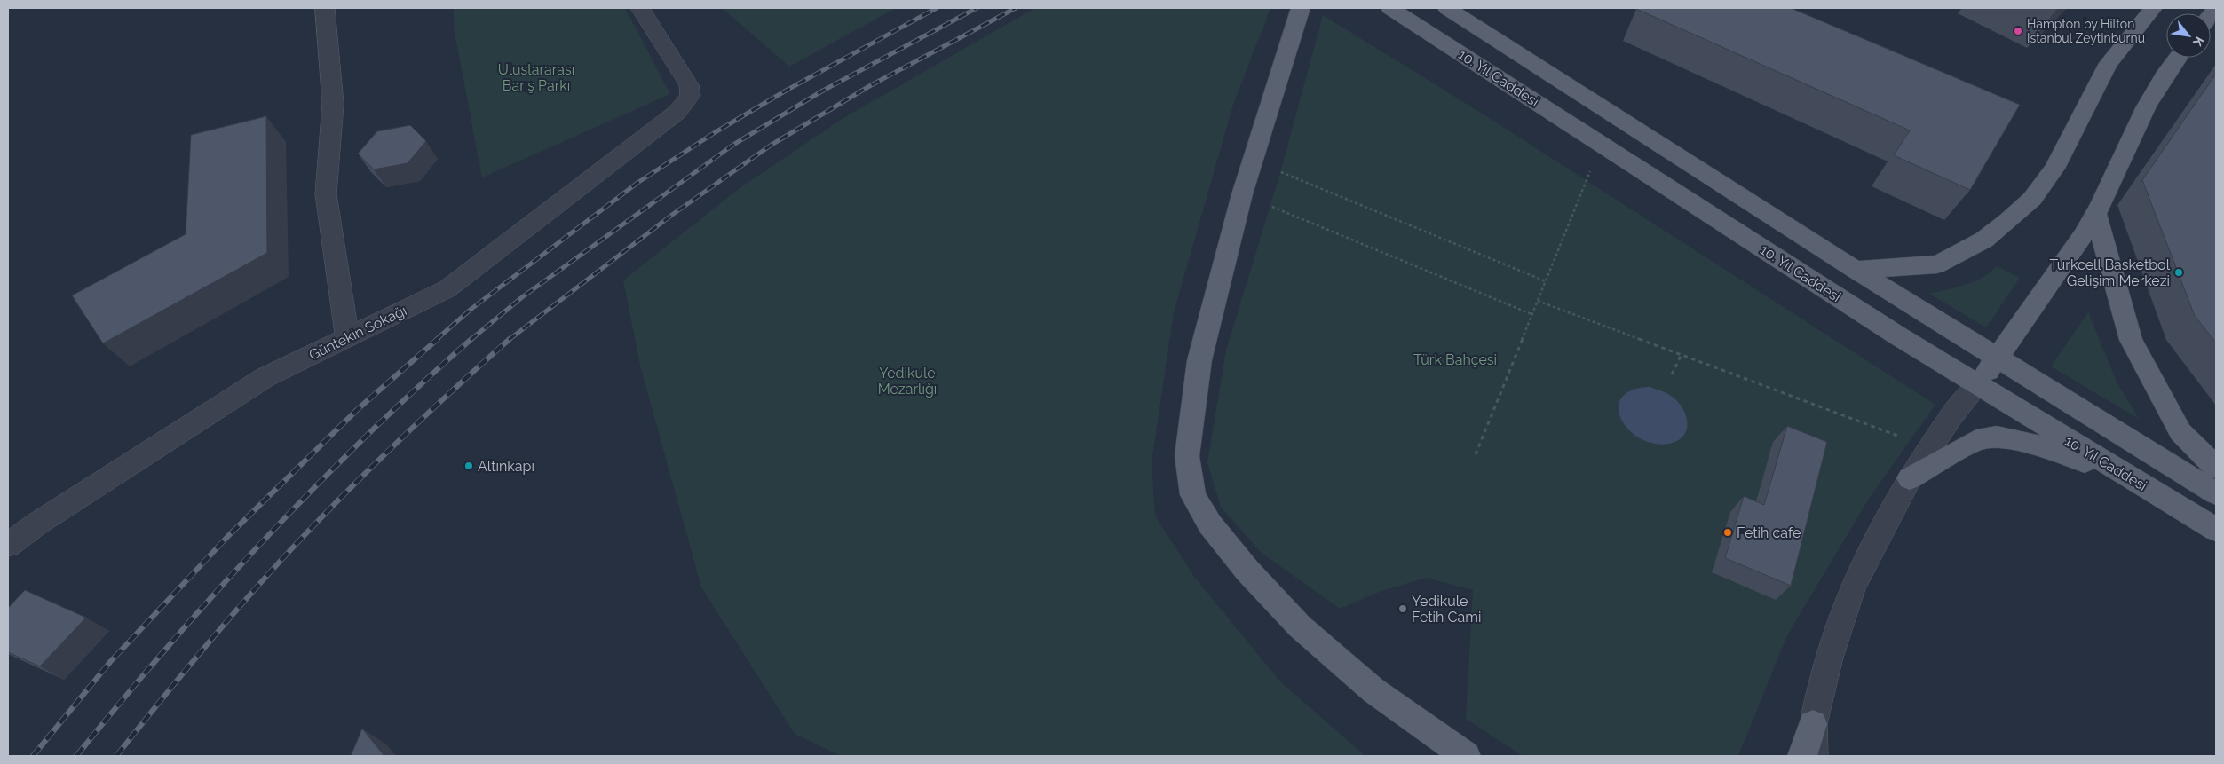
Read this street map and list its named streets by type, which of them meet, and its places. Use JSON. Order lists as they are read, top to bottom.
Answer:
{
  "streets": {
    "main road": ["10. Yıl Caddesi"],
    "street": ["Güntekin Sokağı"]
  },
  "parks": ["Uluslararası Barış Parkı", "Türk Bahçesi", "Yedikule Mezarlığı"],
  "places": [
    "Hampton by Hilton Istanbul Zeytinburnu",
    "Turkcell Basketbol Gelişim Merkezi",
    "Altınkapı",
    "Fetih cafe",
    "Yedikule Fetih Cami"
  ],
  "north": "bottom right"
}
